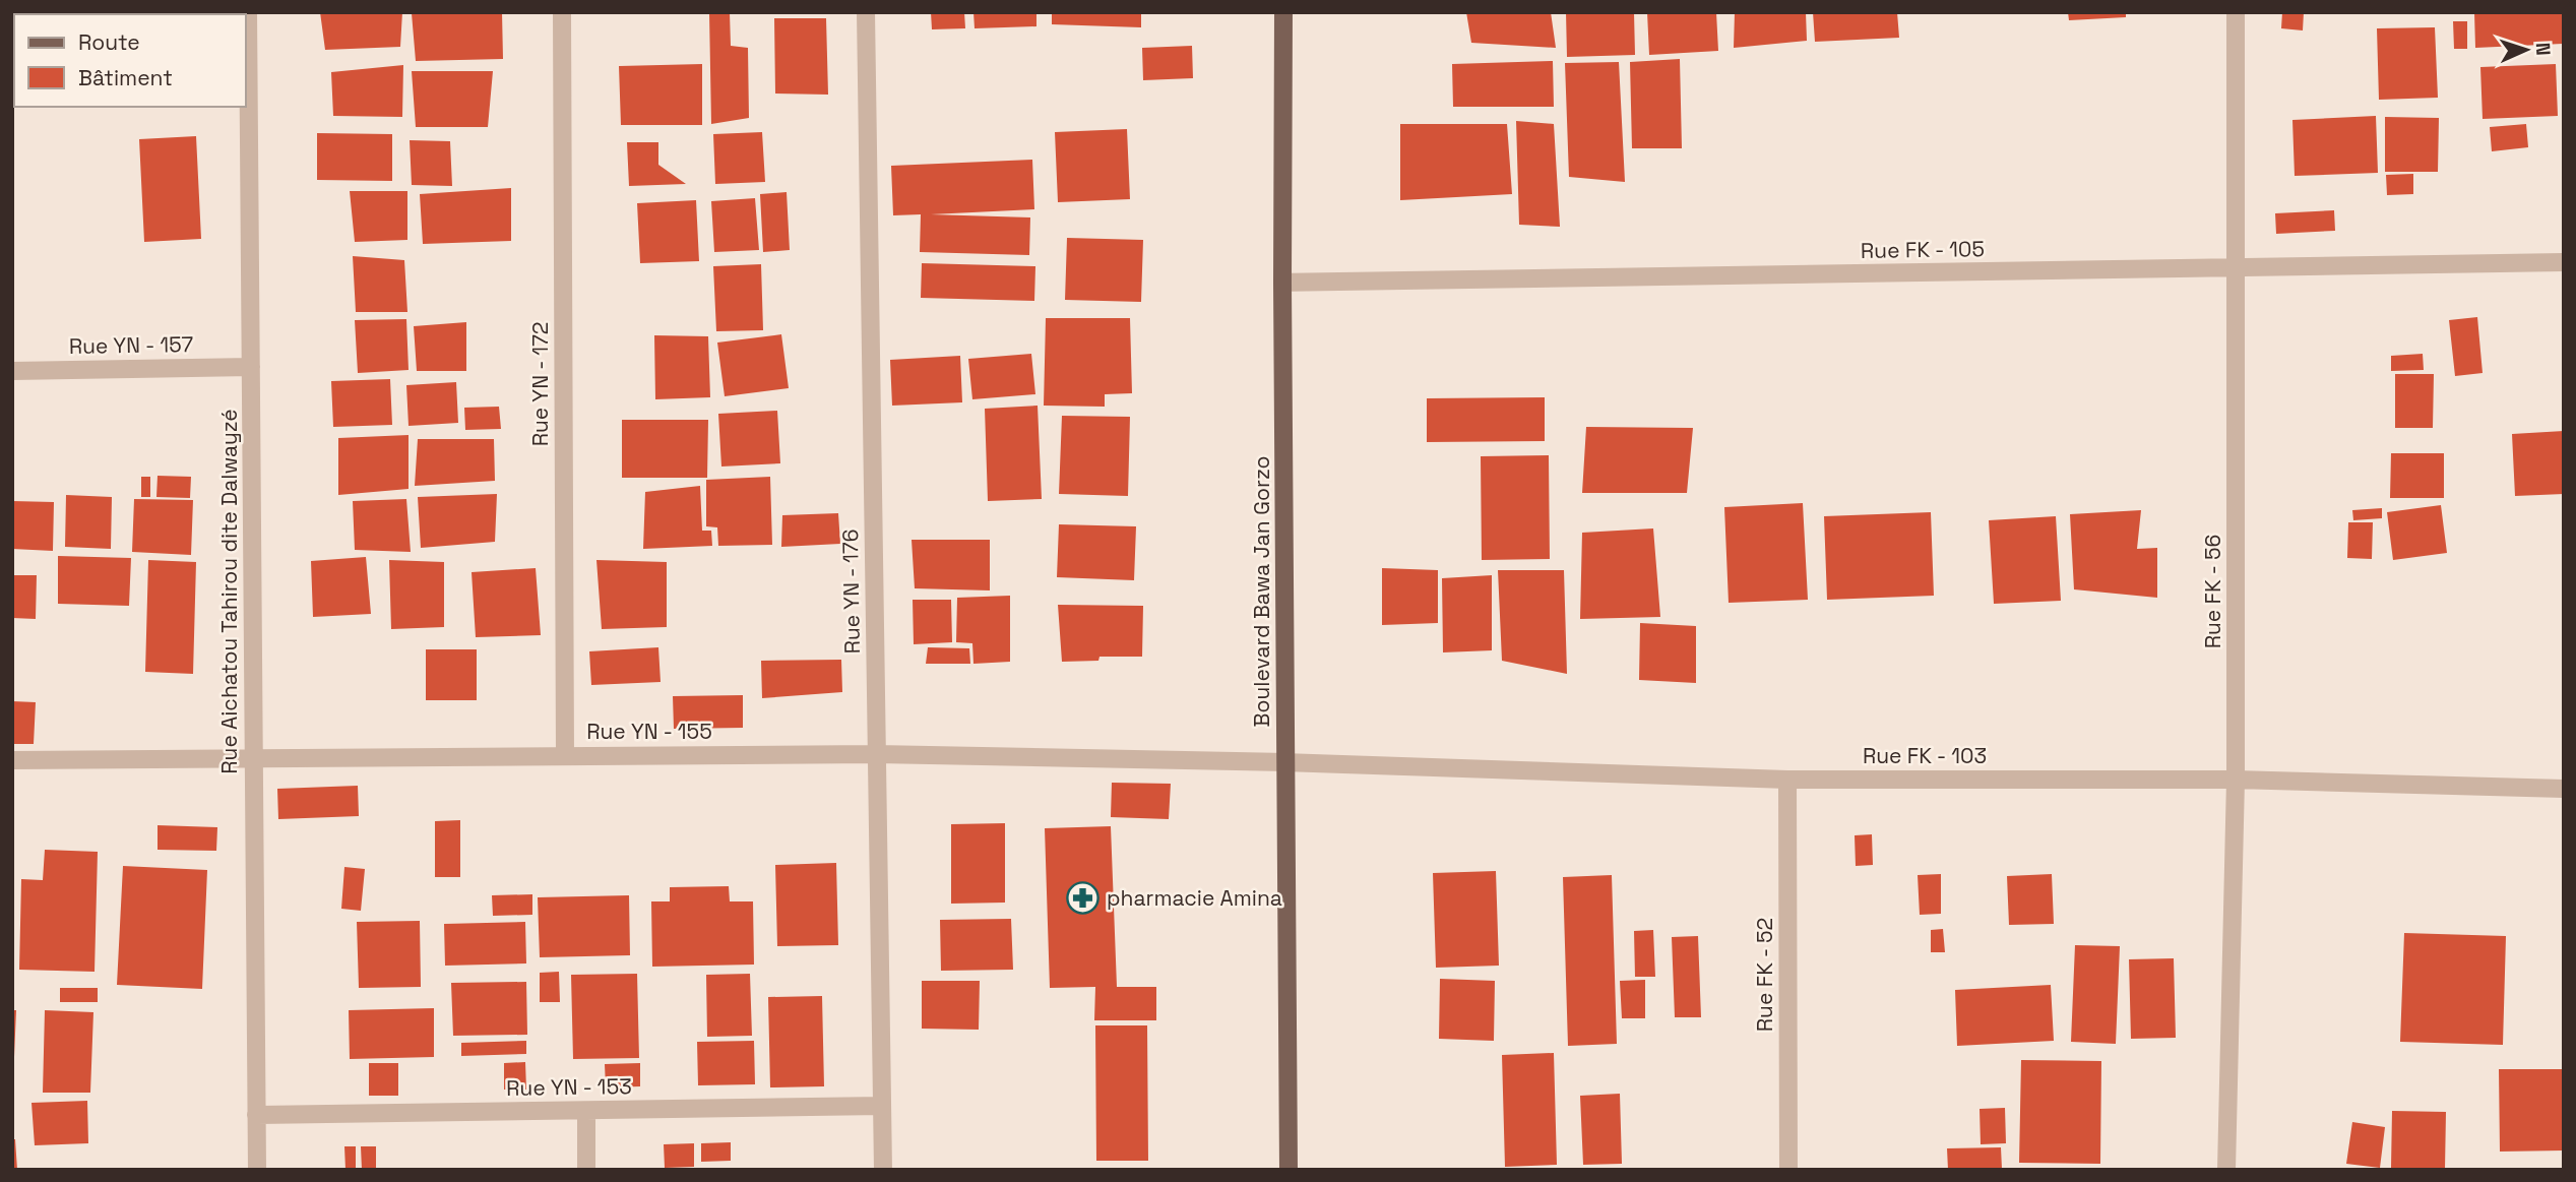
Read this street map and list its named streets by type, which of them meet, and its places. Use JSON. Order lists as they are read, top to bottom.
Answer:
{
  "streets": {
    "main road": ["Boulevard Bawa Jan Gorzo"],
    "street": [
      "Rue FK - 105",
      "Rue YN - 157",
      "Rue YN - 172",
      "Rue Aichatou Tahirou dite Dalwayzé",
      "Rue YN - 176",
      "Rue FK - 56",
      "Rue YN - 155",
      "Rue FK - 103",
      "Rue FK - 52",
      "Rue YN - 153"
    ]
  },
  "crossings": [
    ["Rue FK - 105", "Boulevard Bawa Jan Gorzo"],
    ["Rue FK - 105", "Rue FK - 56"],
    ["Rue YN - 157", "Rue Aichatou Tahirou dite Dalwayzé"],
    ["Rue YN - 172", "Rue YN - 155"],
    ["Rue Aichatou Tahirou dite Dalwayzé", "Rue YN - 155"],
    ["Rue Aichatou Tahirou dite Dalwayzé", "Rue YN - 153"],
    ["Rue YN - 176", "Rue YN - 155"],
    ["Rue YN - 176", "Rue YN - 153"],
    ["Boulevard Bawa Jan Gorzo", "Rue YN - 155"],
    ["Boulevard Bawa Jan Gorzo", "Rue FK - 103"],
    ["Rue FK - 56", "Rue FK - 103"],
    ["Rue YN - 155", "Rue FK - 103"],
    ["Rue FK - 103", "Rue FK - 52"]
  ],
  "places": {
    "pharmacy": ["pharmacie Amina"]
  },
  "legend": ["Route", "Bâtiment"],
  "north": "right"
}
